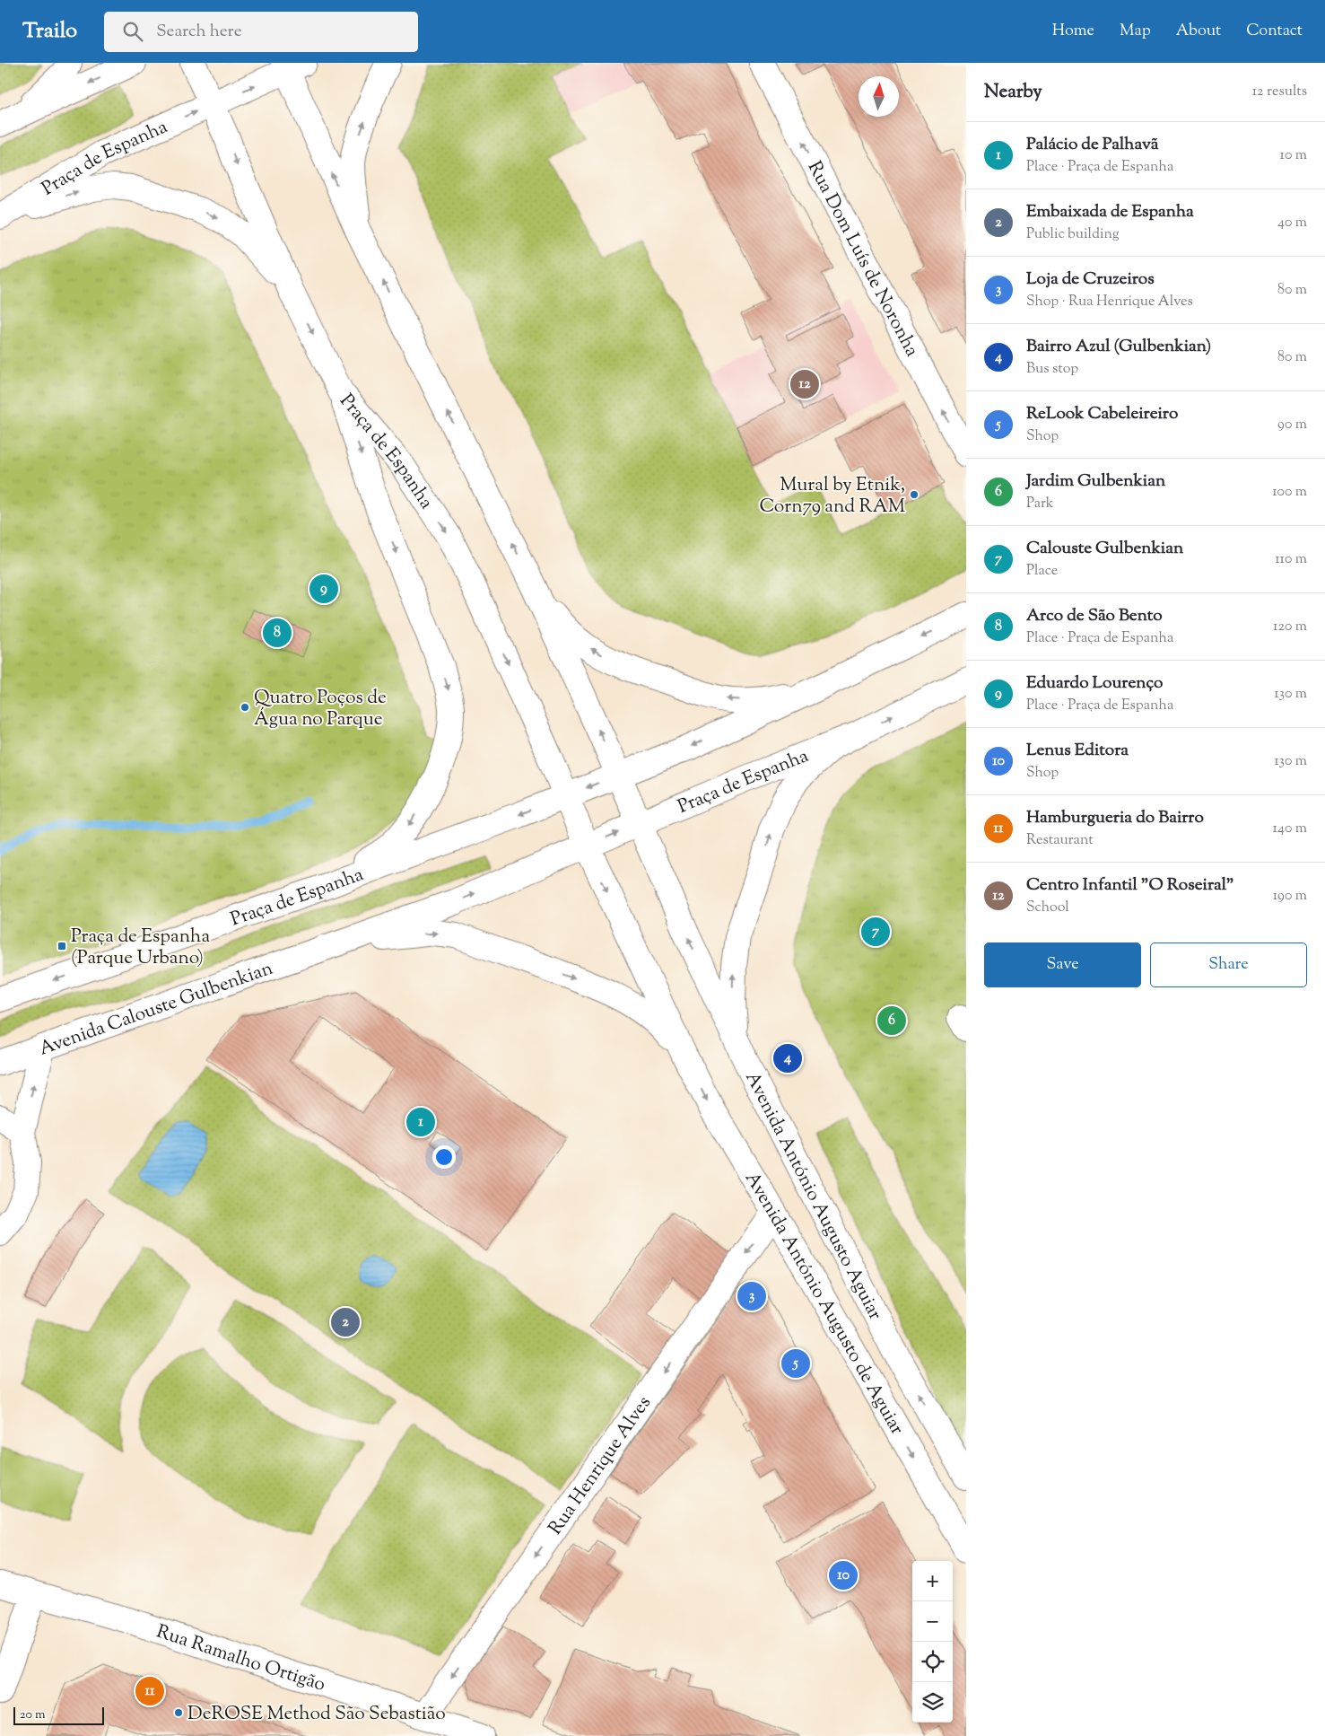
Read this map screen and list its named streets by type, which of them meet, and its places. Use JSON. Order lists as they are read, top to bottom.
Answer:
{
  "streets": {
    "main road": [
      "Praça de Espanha",
      "Rua Dom Luís de Noronha",
      "Avenida Calouste Gulbenkian",
      "Avenida António Augusto Aguiar",
      "Avenida António Augusto de Aguiar",
      "Rua Henrique Alves",
      "Rua Ramalho Ortigão"
    ]
  },
  "crossings": [
    ["Praça de Espanha", "Avenida Calouste Gulbenkian"],
    ["Praça de Espanha", "Avenida António Augusto Aguiar"],
    ["Praça de Espanha", "Avenida António Augusto de Aguiar"],
    ["Avenida António Augusto Aguiar", "Avenida António Augusto de Aguiar"],
    ["Avenida António Augusto de Aguiar", "Rua Henrique Alves"],
    ["Rua Henrique Alves", "Rua Ramalho Ortigão"]
  ],
  "one_way": ["Rua Dom Luís de Noronha", "Avenida António Augusto Aguiar", "Rua Henrique Alves"],
  "places": {
    "other": ["Mural by Etnik, Corn79 and RAM", "Quatro Poços de Água no Parque", "DeROSE Method São Sebastião"],
    "transit": ["Praça de Espanha (Parque Urbano)"]
  },
  "scale_bar": "20 m",
  "north": "top",
  "page": {
    "header": "Trailo",
    "search": "Search here",
    "nav": [
      "Home",
      "Map",
      "About",
      "Contact"
    ],
    "heading": ["Nearby", "12 results"],
    "list": [
      {
        "mark": "1",
        "name": "Palácio de Palhavã",
        "note": "Place · Praça de Espanha",
        "value": "10 m"
      },
      {
        "mark": "2",
        "name": "Embaixada de Espanha",
        "note": "Public building",
        "value": "40 m"
      },
      {
        "mark": "3",
        "name": "Loja de Cruzeiros",
        "note": "Shop · Rua Henrique Alves",
        "value": "80 m"
      },
      {
        "mark": "4",
        "name": "Bairro Azul (Gulbenkian)",
        "note": "Bus stop",
        "value": "80 m"
      },
      {
        "mark": "5",
        "name": "ReLook Cabeleireiro",
        "note": "Shop",
        "value": "90 m"
      },
      {
        "mark": "6",
        "name": "Jardim Gulbenkian",
        "note": "Park",
        "value": "100 m"
      },
      {
        "mark": "7",
        "name": "Calouste Gulbenkian",
        "note": "Place",
        "value": "110 m"
      },
      {
        "mark": "8",
        "name": "Arco de São Bento",
        "note": "Place · Praça de Espanha",
        "value": "120 m"
      },
      {
        "mark": "9",
        "name": "Eduardo Lourenço",
        "note": "Place · Praça de Espanha",
        "value": "130 m"
      },
      {
        "mark": "10",
        "name": "Lenus Editora",
        "note": "Shop",
        "value": "130 m"
      },
      {
        "mark": "11",
        "name": "Hamburgueria do Bairro",
        "note": "Restaurant",
        "value": "140 m"
      },
      {
        "mark": "12",
        "name": "Centro Infantil \"O Roseiral\"",
        "note": "School",
        "value": "190 m"
      }
    ],
    "pins": [
      "12",
      "9",
      "8",
      "7",
      "6",
      "4",
      "1",
      "3",
      "2",
      "5",
      "10",
      "11"
    ],
    "buttons": ["Save", "Share"],
    "map_buttons": ["+", "−"],
    "scale": "20 m"
  }
}
